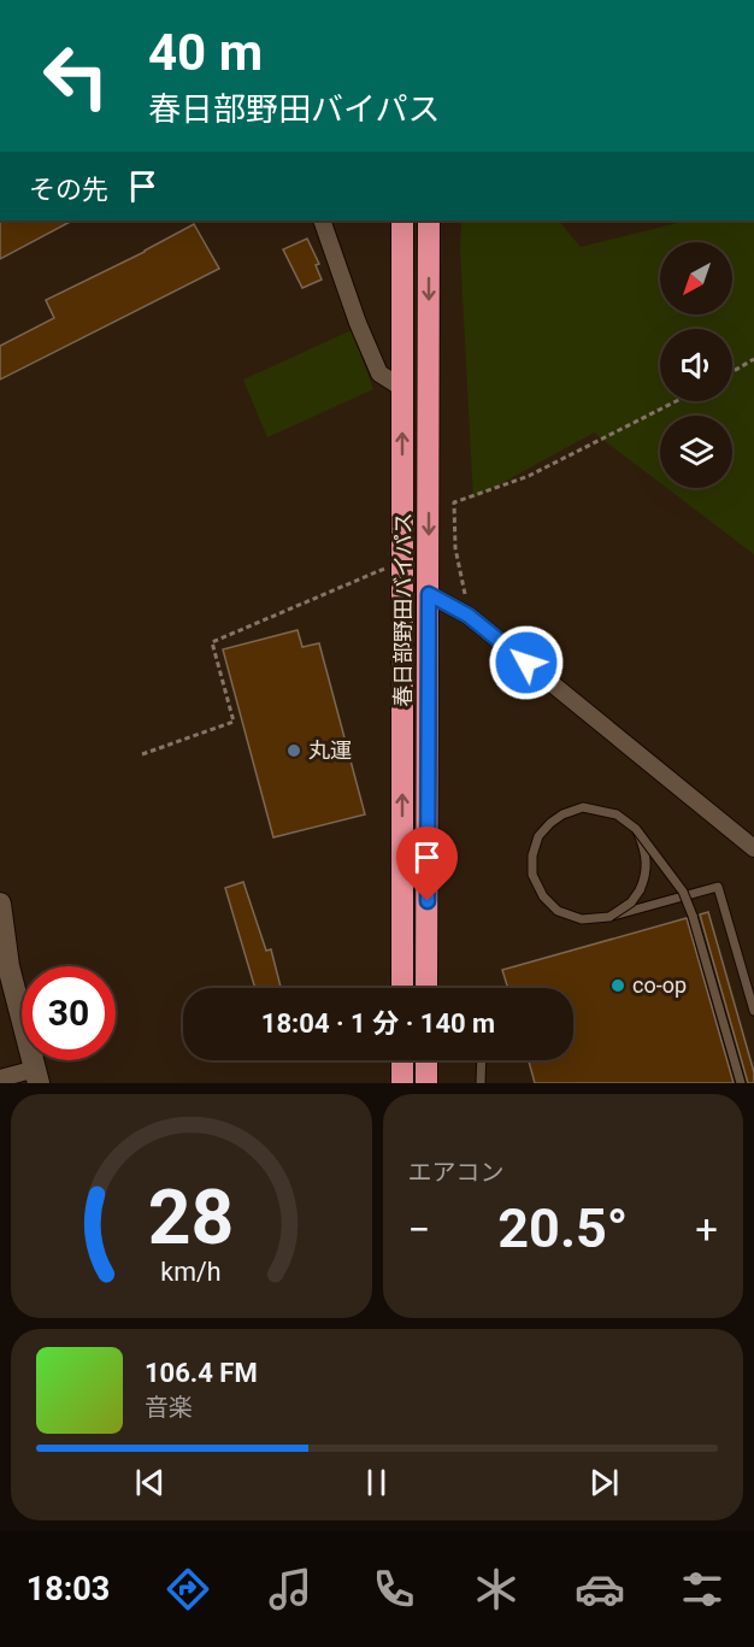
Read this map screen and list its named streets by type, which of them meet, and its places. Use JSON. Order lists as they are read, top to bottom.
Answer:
{
  "streets": {
    "highway": ["春日部野田バイパス"]
  },
  "places": ["丸運", "co-op"],
  "north": "bottom left",
  "page": {
    "turn": ["40 m", "春日部野田バイパス"],
    "then": "その先",
    "limit": "30",
    "trip": "18:04 · 1 分 · 140 m",
    "tile": "エアコン",
    "heat": ["−", "20.5°", "+"],
    "song": ["106.4 FM", "音楽"],
    "tabs": "18:03",
    "gauge": ["28", "km/h"]
  }
}
